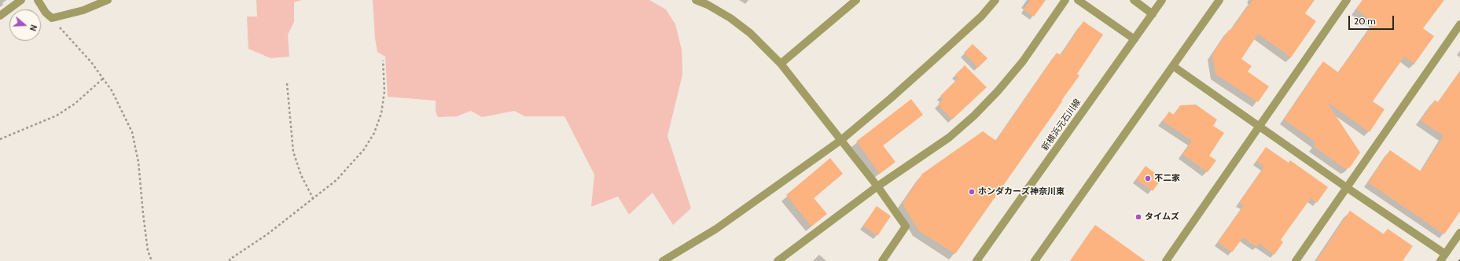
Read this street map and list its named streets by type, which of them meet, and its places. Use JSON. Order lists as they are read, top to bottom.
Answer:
{
  "streets": {
    "street": ["新横浜元石川線"]
  },
  "places": ["不二家", "ホンダカーズ神奈川東", "タイムズ"],
  "scale_bar": "20 m",
  "north": "right"
}
